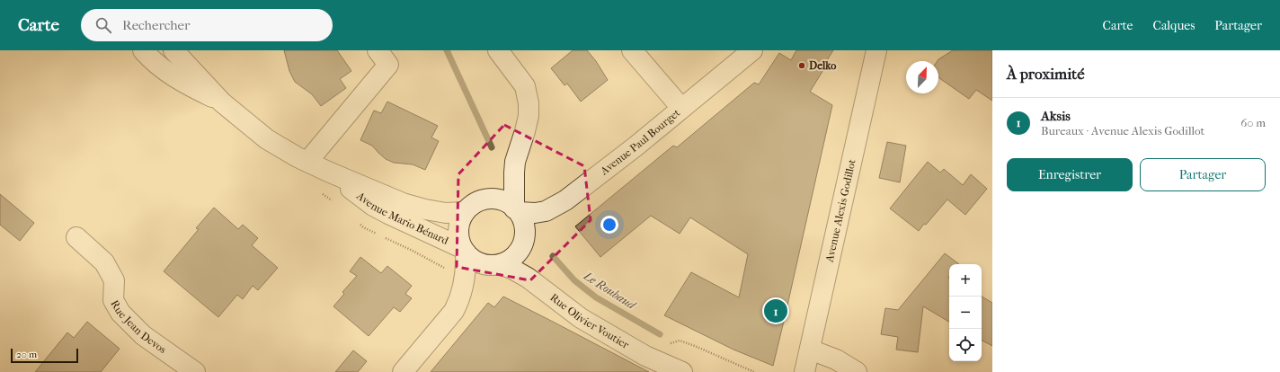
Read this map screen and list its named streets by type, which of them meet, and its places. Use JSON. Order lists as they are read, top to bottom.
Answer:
{
  "streets": {
    "street": [
      "Avenue Paul Bourget",
      "Avenue Alexis Godillot",
      "Avenue Mario Bénard",
      "Rue Olivier Voutier",
      "Rue Jean Devos"
    ]
  },
  "crossings": [
    ["Avenue Paul Bourget", "Avenue Mario Bénard"],
    ["Avenue Paul Bourget", "Rue Olivier Voutier"],
    ["Avenue Mario Bénard", "Rue Olivier Voutier"]
  ],
  "water": ["Le Roubaud"],
  "places": ["Delko"],
  "scale_bar": "20 m",
  "north": "top right",
  "page": {
    "header": "Carte",
    "search": "Rechercher",
    "nav": ["Carte", "Calques", "Partager"],
    "heading": "À proximité",
    "list": [
      {
        "mark": "1",
        "name": "Aksis",
        "note": "Bureaux · Avenue Alexis Godillot",
        "value": "60 m"
      }
    ],
    "buttons": ["Enregistrer", "Partager"],
    "map_buttons": ["+", "−"],
    "pins": "1",
    "scale": "20 m"
  }
}
